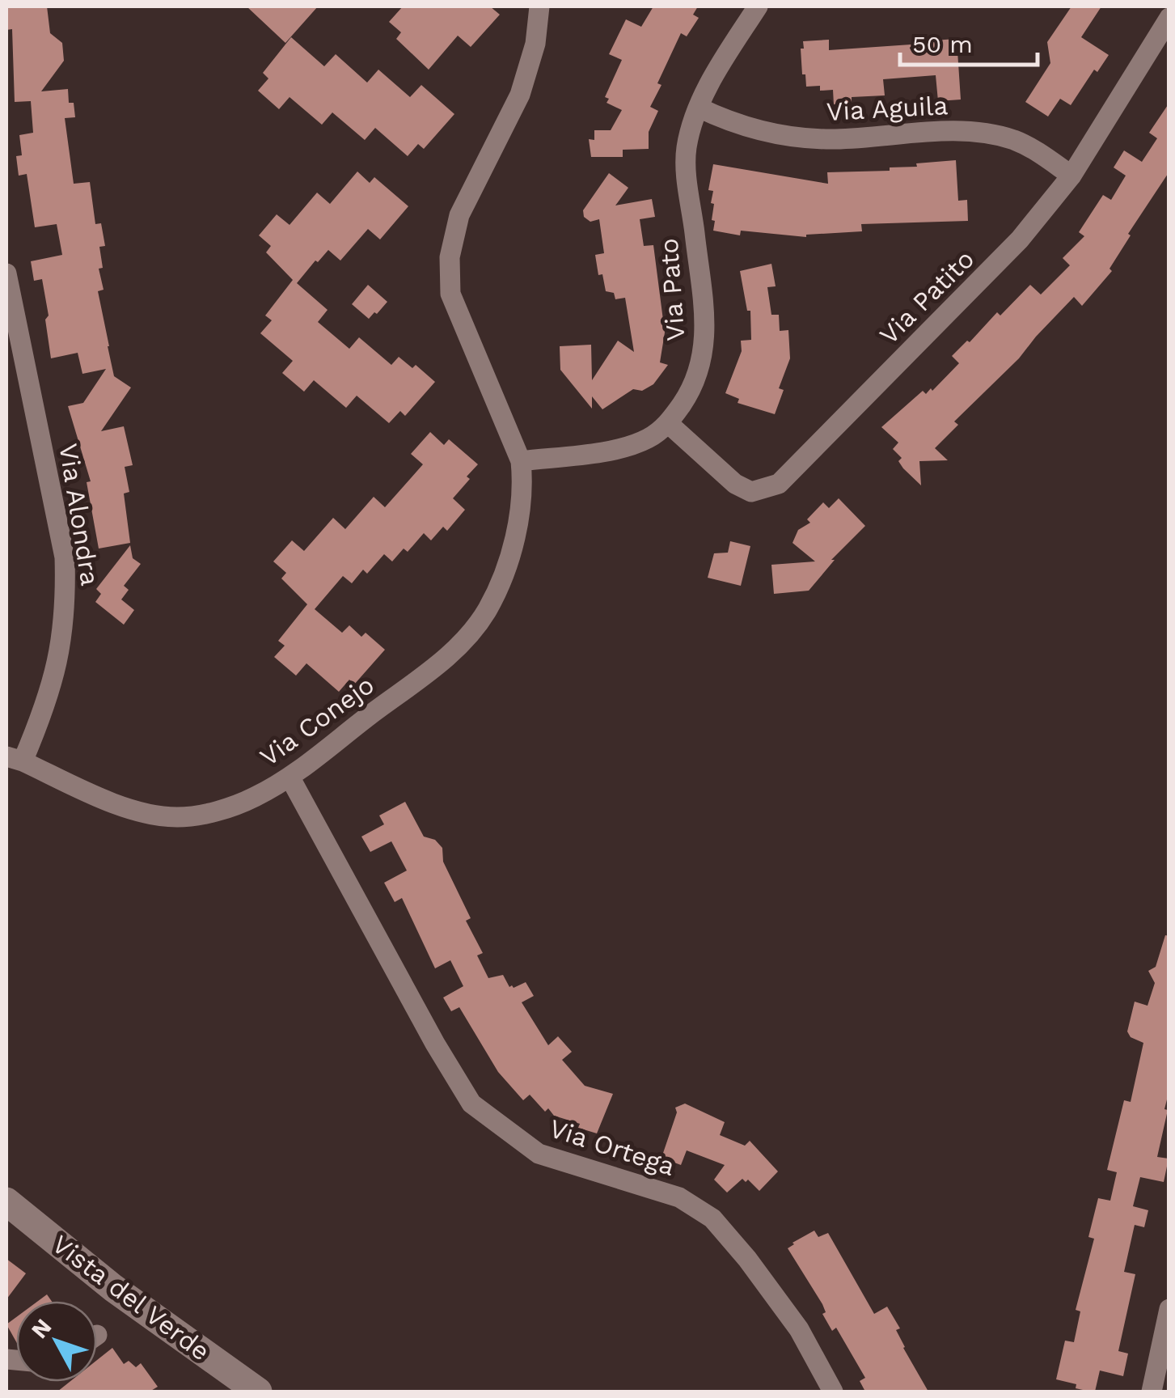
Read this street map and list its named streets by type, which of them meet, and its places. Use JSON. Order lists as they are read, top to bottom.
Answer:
{
  "streets": {
    "street": [
      "Via Aguila",
      "Via Pato",
      "Via Patito",
      "Via Alondra",
      "Via Conejo",
      "Via Ortega",
      "Vista del Verde"
    ]
  },
  "crossings": [
    ["Via Aguila", "Via Pato"],
    ["Via Aguila", "Via Patito"],
    ["Via Pato", "Via Patito"],
    ["Via Pato", "Via Conejo"],
    ["Via Alondra", "Via Conejo"],
    ["Via Conejo", "Via Ortega"]
  ],
  "scale_bar": "50 m",
  "north": "top left"
}
